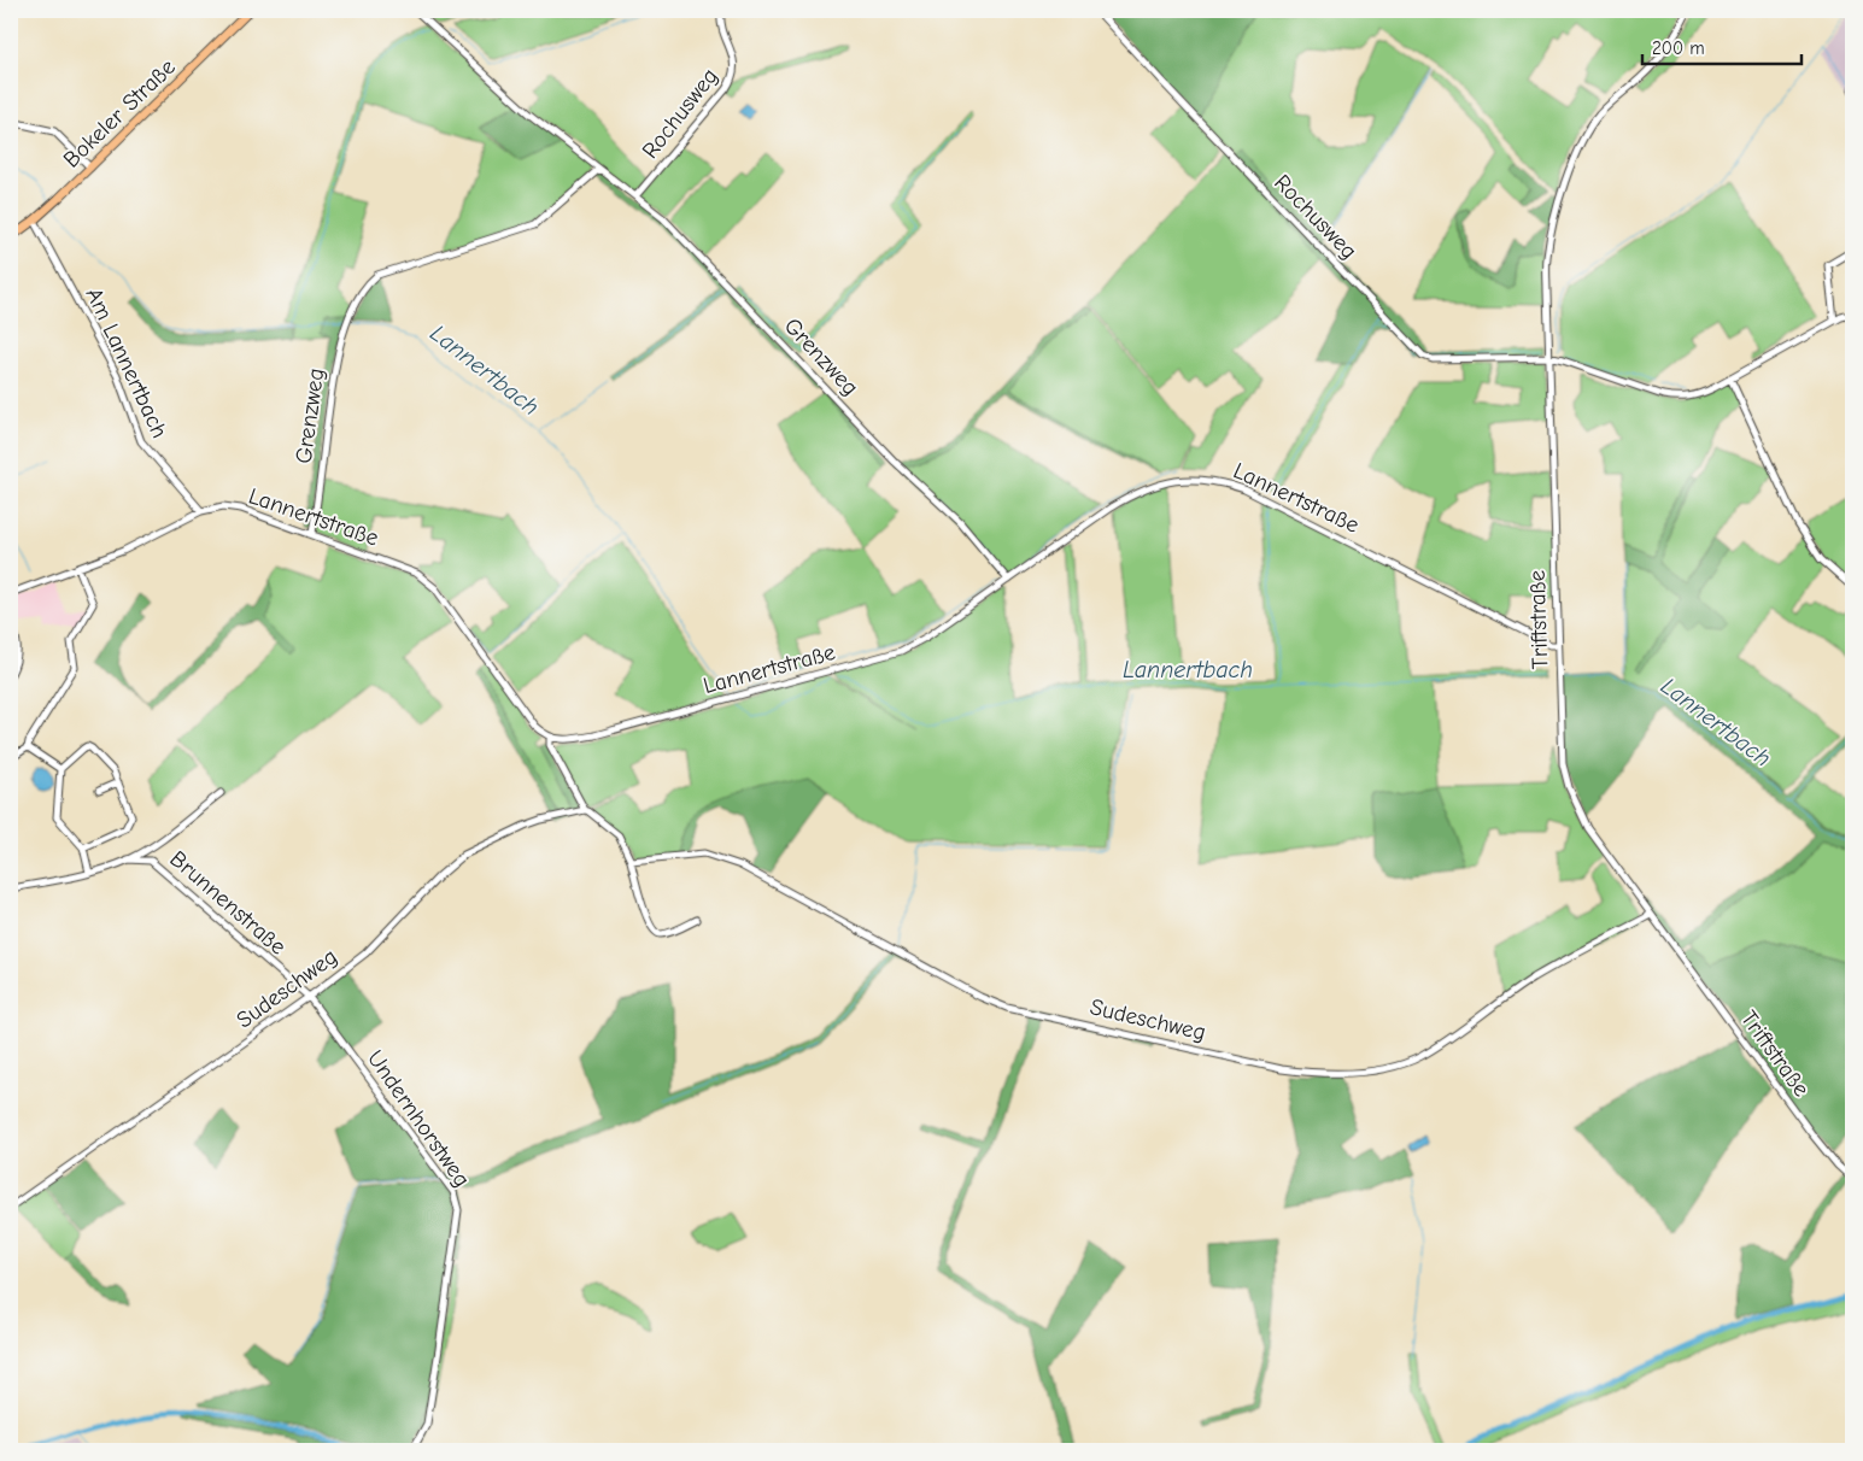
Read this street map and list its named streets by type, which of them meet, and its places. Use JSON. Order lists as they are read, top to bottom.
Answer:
{
  "streets": {
    "main road": ["Bokeler Straße"],
    "street": [
      "Rochusweg",
      "Grenzweg",
      "Am Lannertbach",
      "Lannertstraße",
      "Triftstraße",
      "Brunnenstraße",
      "Sudeschweg",
      "Undernhorstweg"
    ]
  },
  "crossings": [
    ["Bokeler Straße", "Am Lannertbach"],
    ["Rochusweg", "Grenzweg"],
    ["Rochusweg", "Triftstraße"],
    ["Grenzweg", "Lannertstraße"],
    ["Am Lannertbach", "Lannertstraße"],
    ["Lannertstraße", "Triftstraße"],
    ["Triftstraße", "Sudeschweg"],
    ["Brunnenstraße", "Sudeschweg"],
    ["Brunnenstraße", "Undernhorstweg"],
    ["Sudeschweg", "Undernhorstweg"]
  ],
  "water": ["Lannertbach"],
  "scale_bar": "200 m"
}
